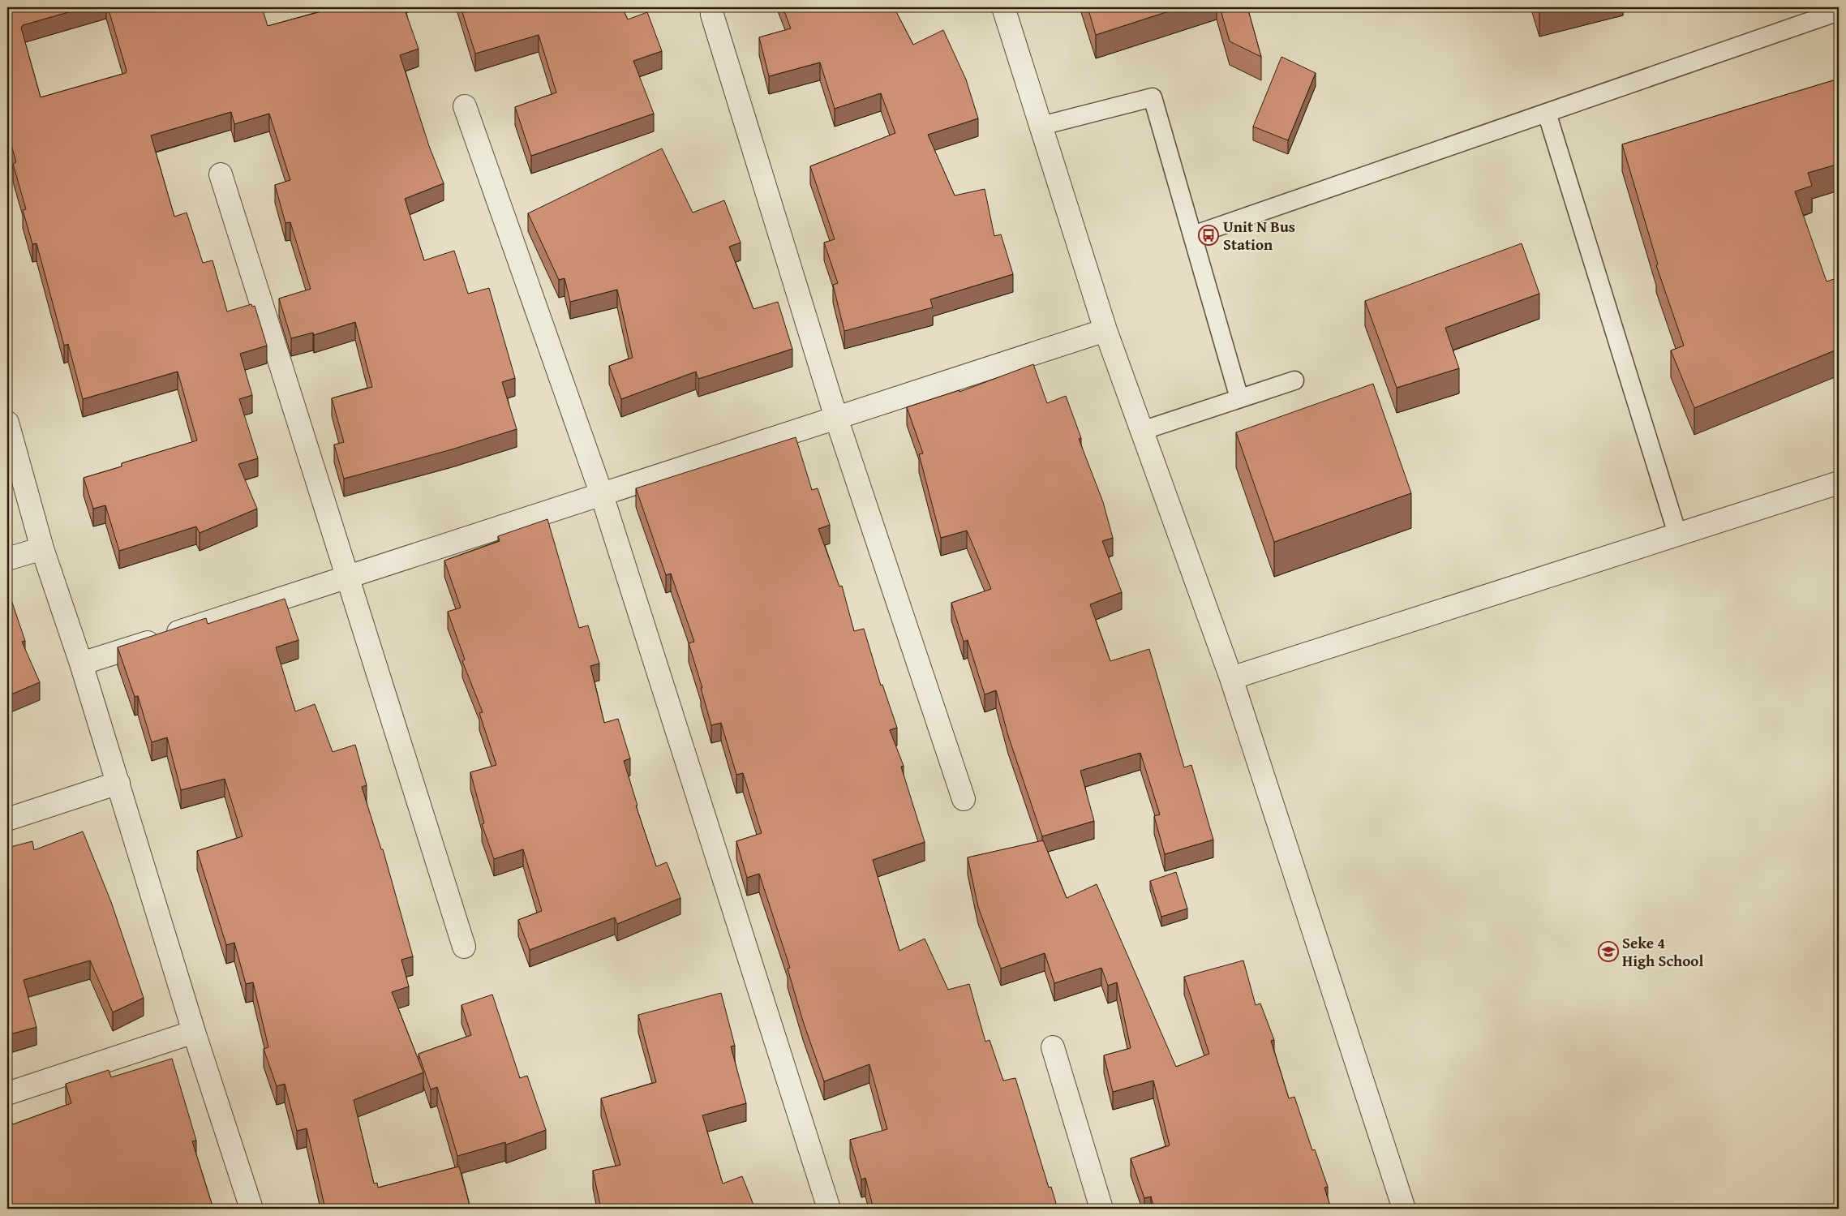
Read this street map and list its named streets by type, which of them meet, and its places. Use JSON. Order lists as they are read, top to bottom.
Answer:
{
  "places": {
    "bus stop": ["Unit N Bus Station"],
    "school or university": ["Seke 4 High School"]
  }
}
